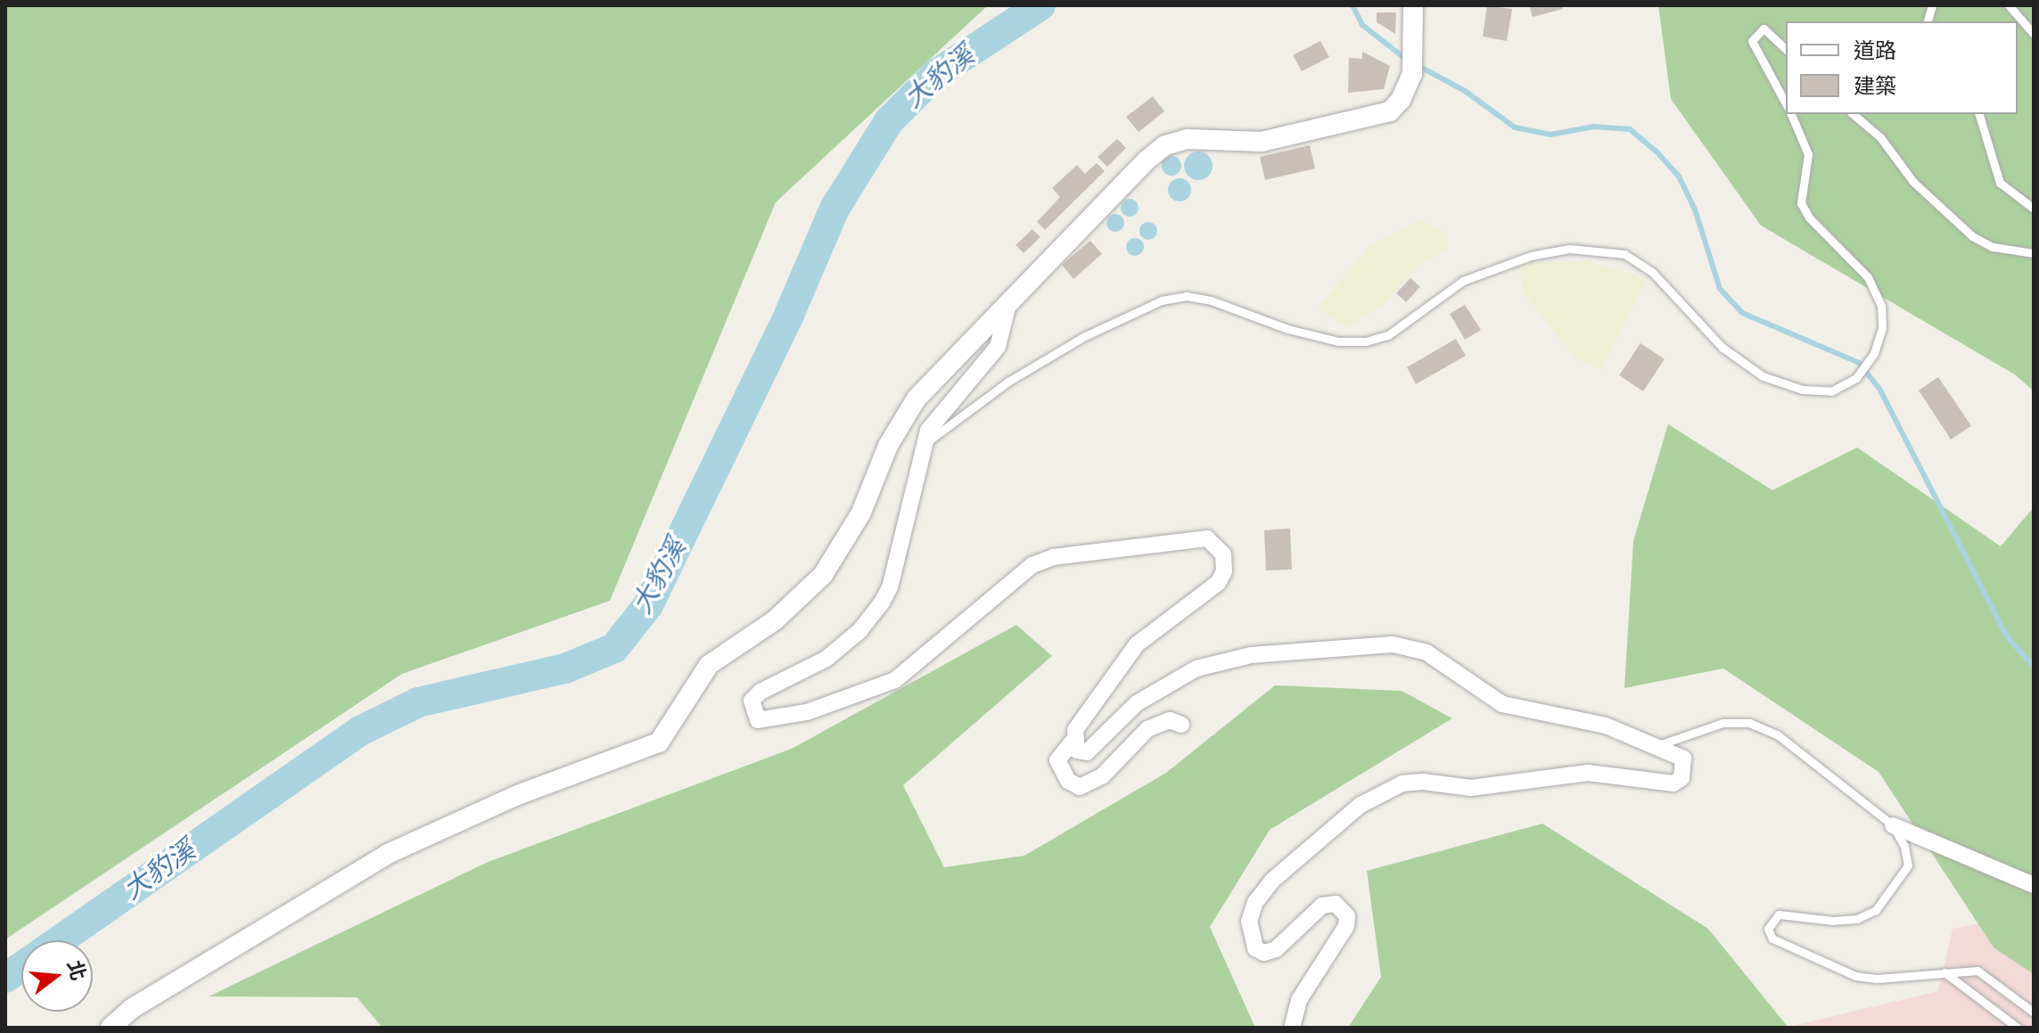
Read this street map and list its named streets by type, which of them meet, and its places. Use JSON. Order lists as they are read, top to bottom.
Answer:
{
  "water": ["大豹溪"],
  "legend": ["道路", "建築"],
  "north": "right"
}
